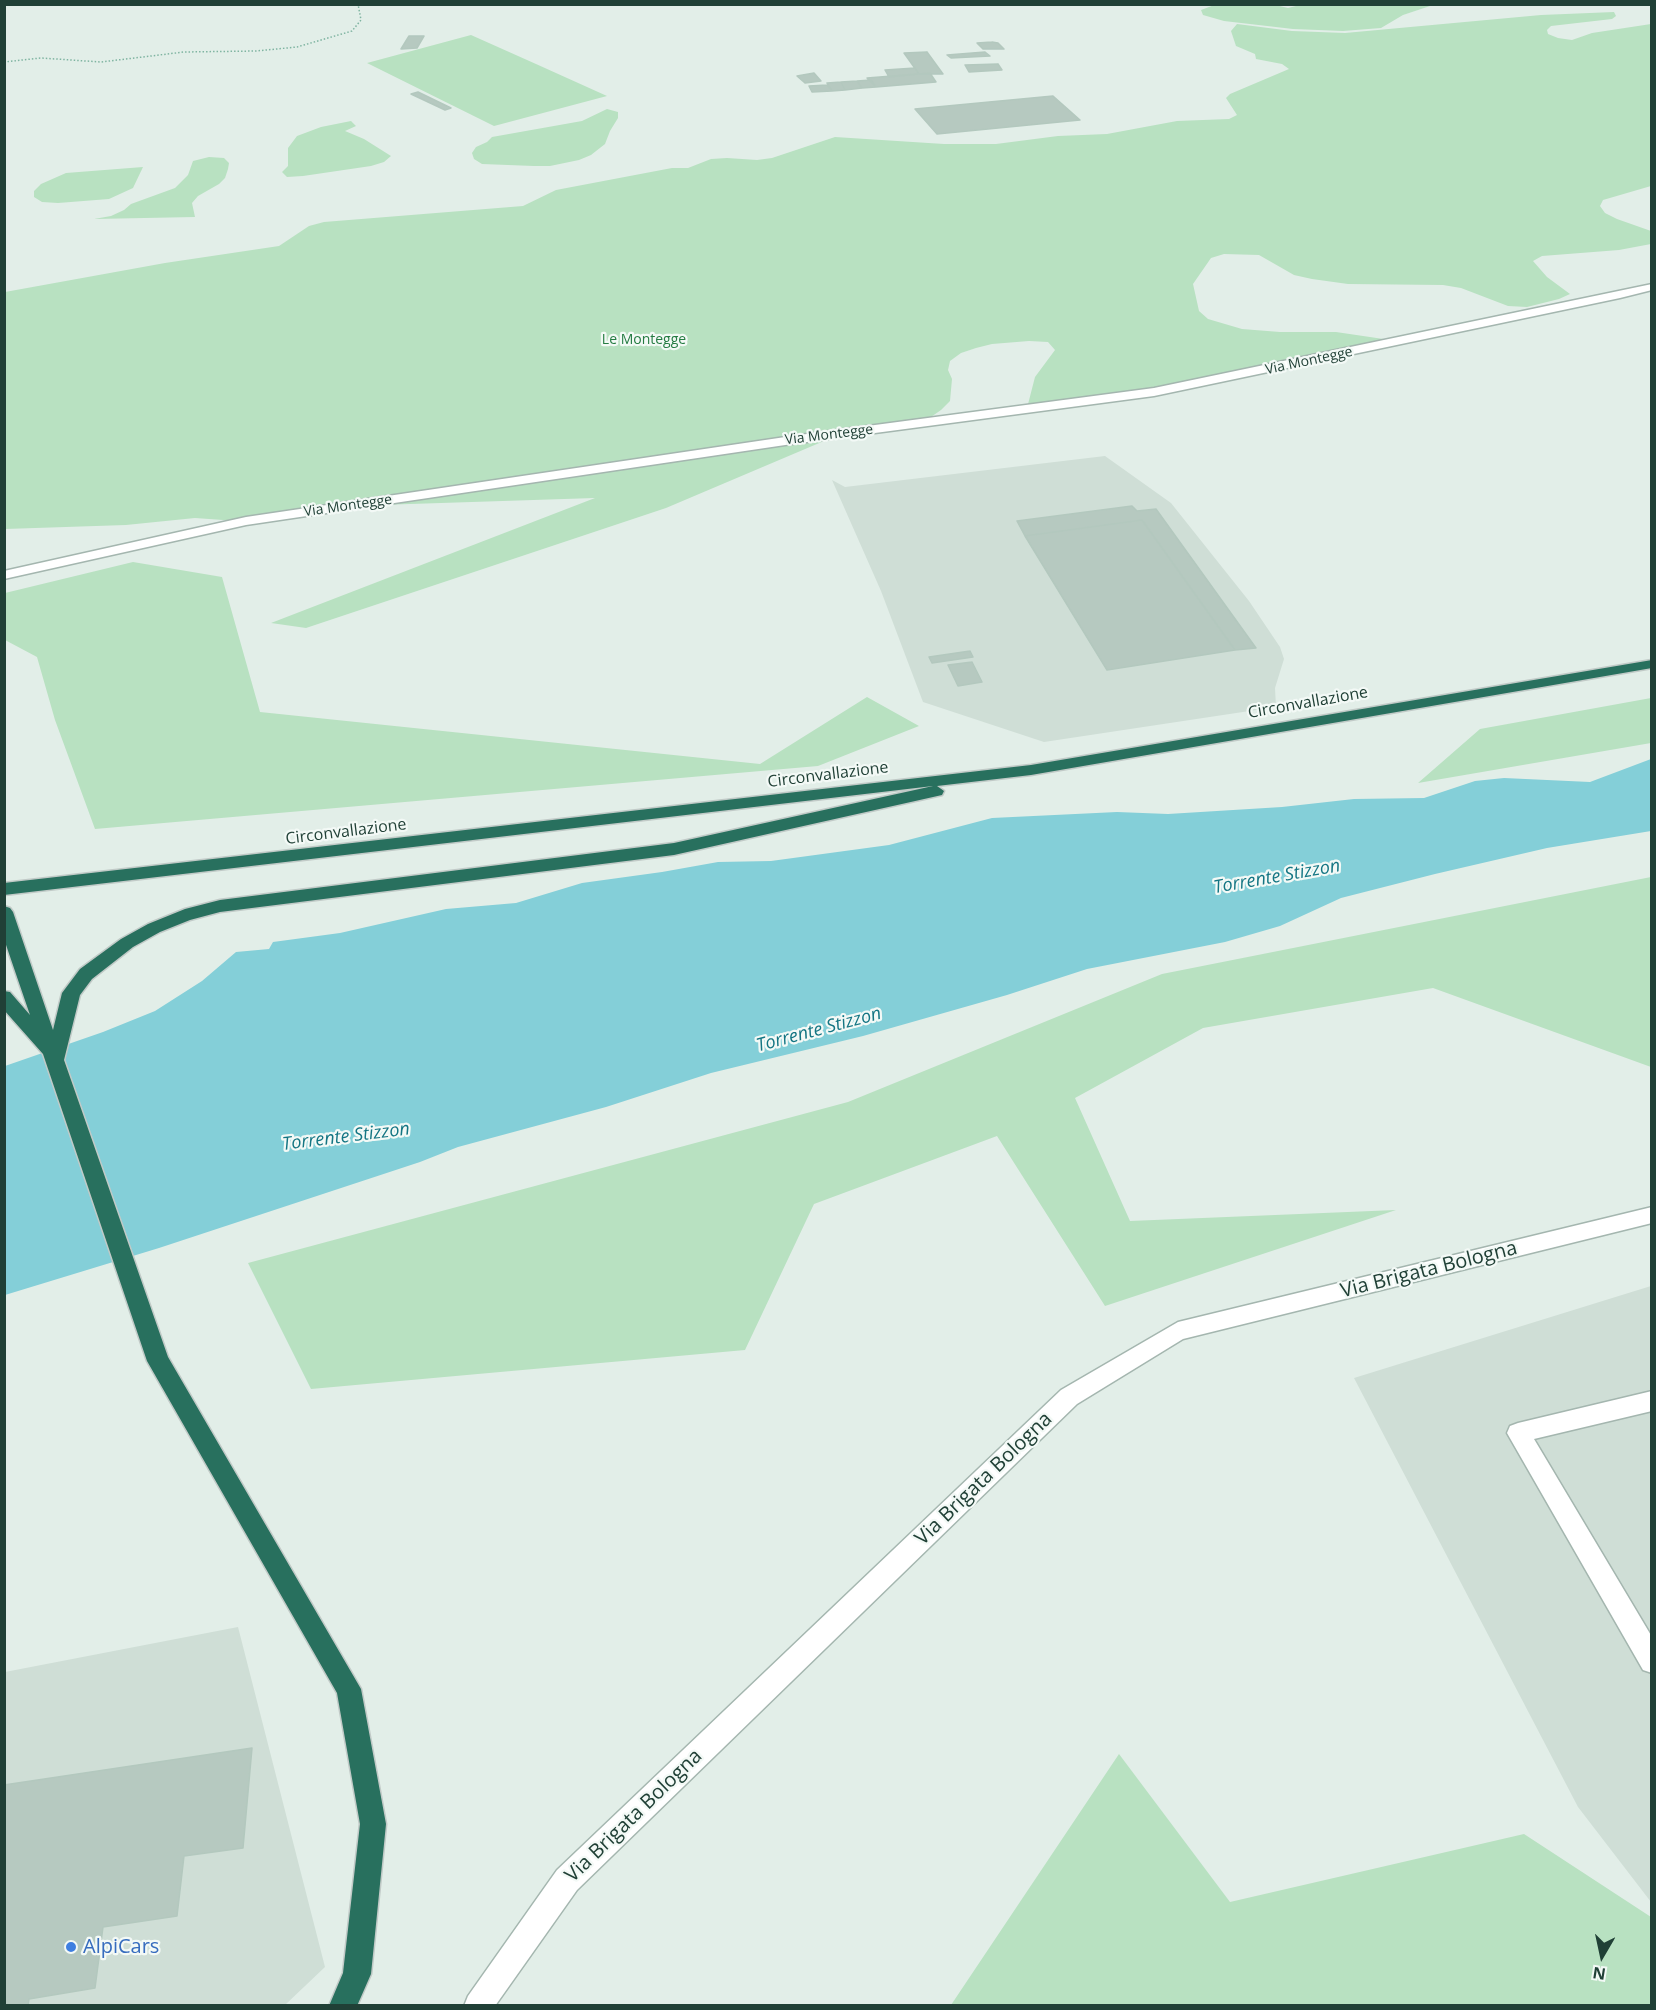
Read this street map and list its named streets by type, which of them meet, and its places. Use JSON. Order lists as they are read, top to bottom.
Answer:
{
  "streets": {
    "highway": ["Circonvallazione"],
    "street": ["Via Montegge", "Via Brigata Bologna"]
  },
  "water": ["Torrente Stizzon"],
  "parks": ["Le Montegge"],
  "places": ["AlpiCars"],
  "north": "bottom"
}
